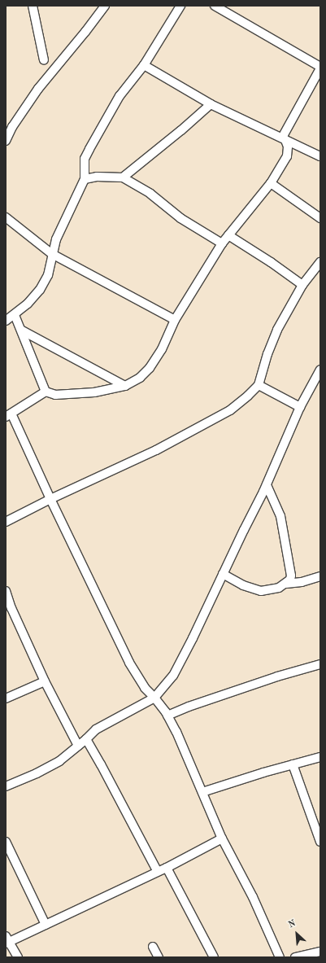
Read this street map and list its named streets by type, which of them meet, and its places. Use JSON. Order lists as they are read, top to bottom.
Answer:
{
  "north": "top left"
}
